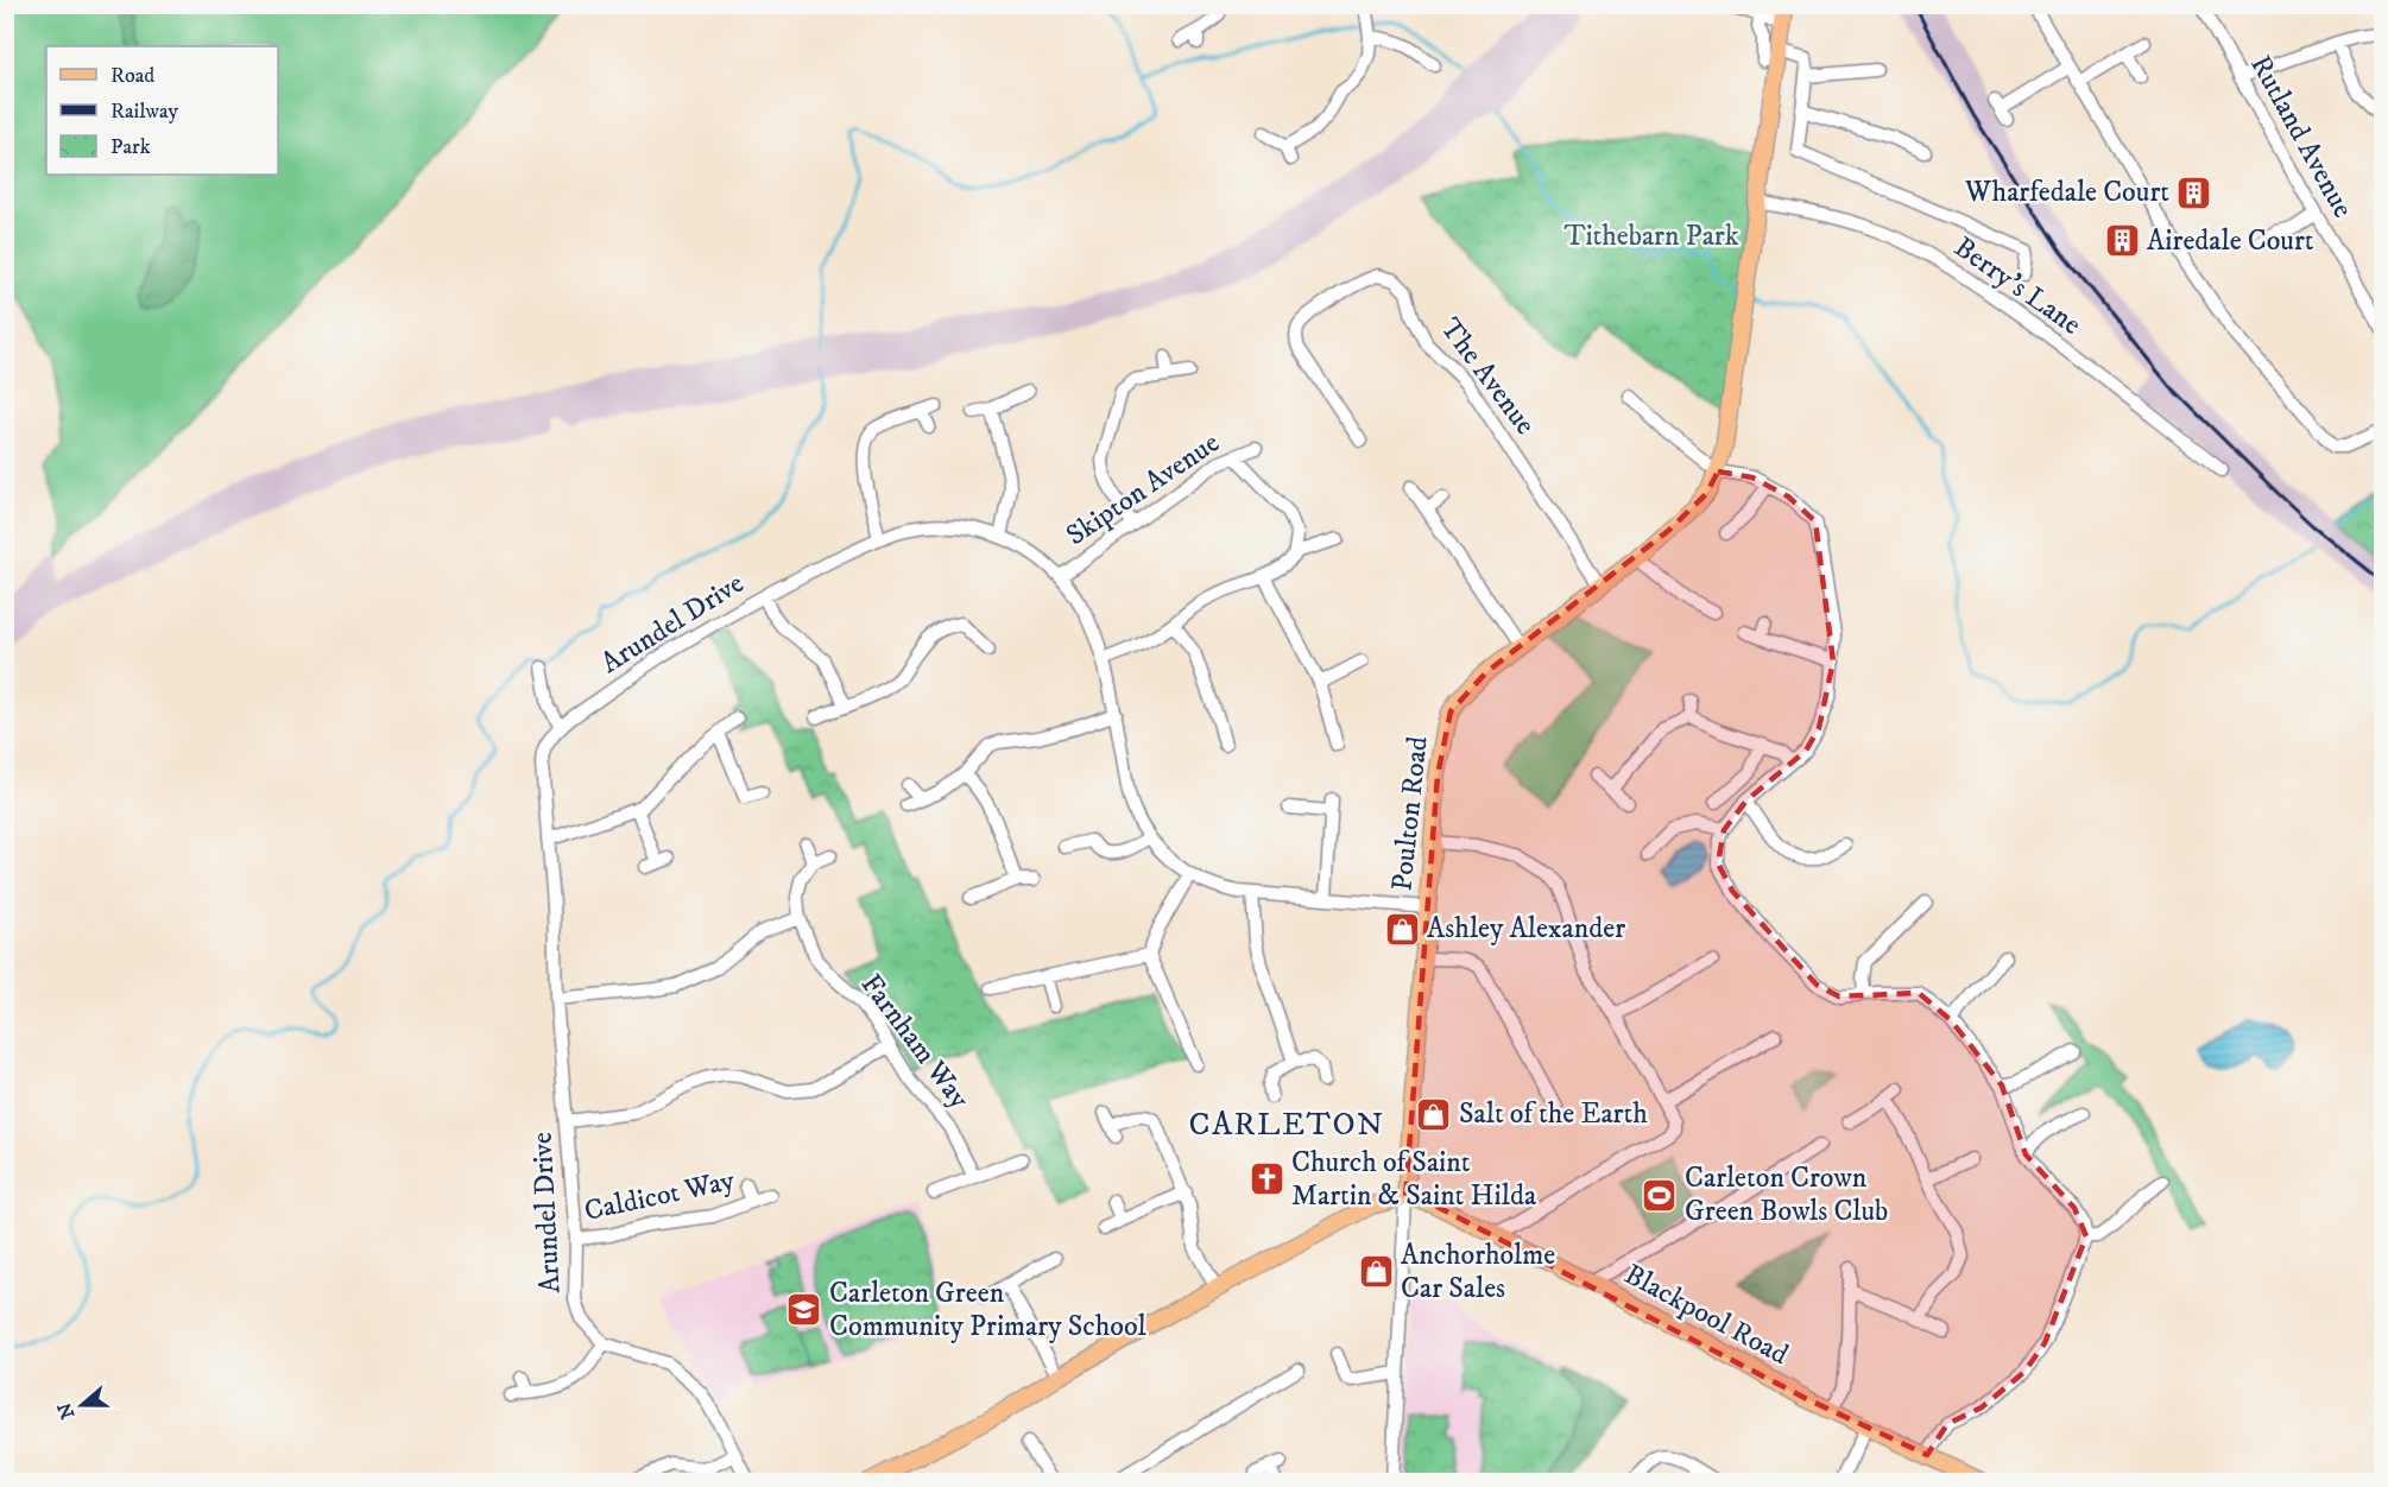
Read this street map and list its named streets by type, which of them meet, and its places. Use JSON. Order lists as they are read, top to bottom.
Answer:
{
  "streets": {
    "main road": ["Poulton Road", "Blackpool Road"],
    "street": [
      "Rutland Avenue",
      "Berry's Lane",
      "The Avenue",
      "Skipton Avenue",
      "Arundel Drive",
      "Farnham Way",
      "Caldicot Way"
    ]
  },
  "crossings": [
    ["Berry's Lane", "Poulton Road"],
    ["The Avenue", "Poulton Road"],
    ["Skipton Avenue", "Arundel Drive"],
    ["Arundel Drive", "Poulton Road"],
    ["Arundel Drive", "Caldicot Way"],
    ["Poulton Road", "Blackpool Road"]
  ],
  "districts": ["CARLETON"],
  "parks": ["Tithebarn Park"],
  "places": {
    "building": ["Wharfedale Court", "Airedale Court"],
    "shop": ["Ashley Alexander", "Salt of the Earth", "Anchorholme Car Sales"],
    "church": ["Church of Saint Martin & Saint Hilda"],
    "sports": ["Carleton Crown Green Bowls Club"],
    "school or university": ["Carleton Green Community Primary School"]
  },
  "legend": ["Road", "Railway", "Park"],
  "north": "left"
}
